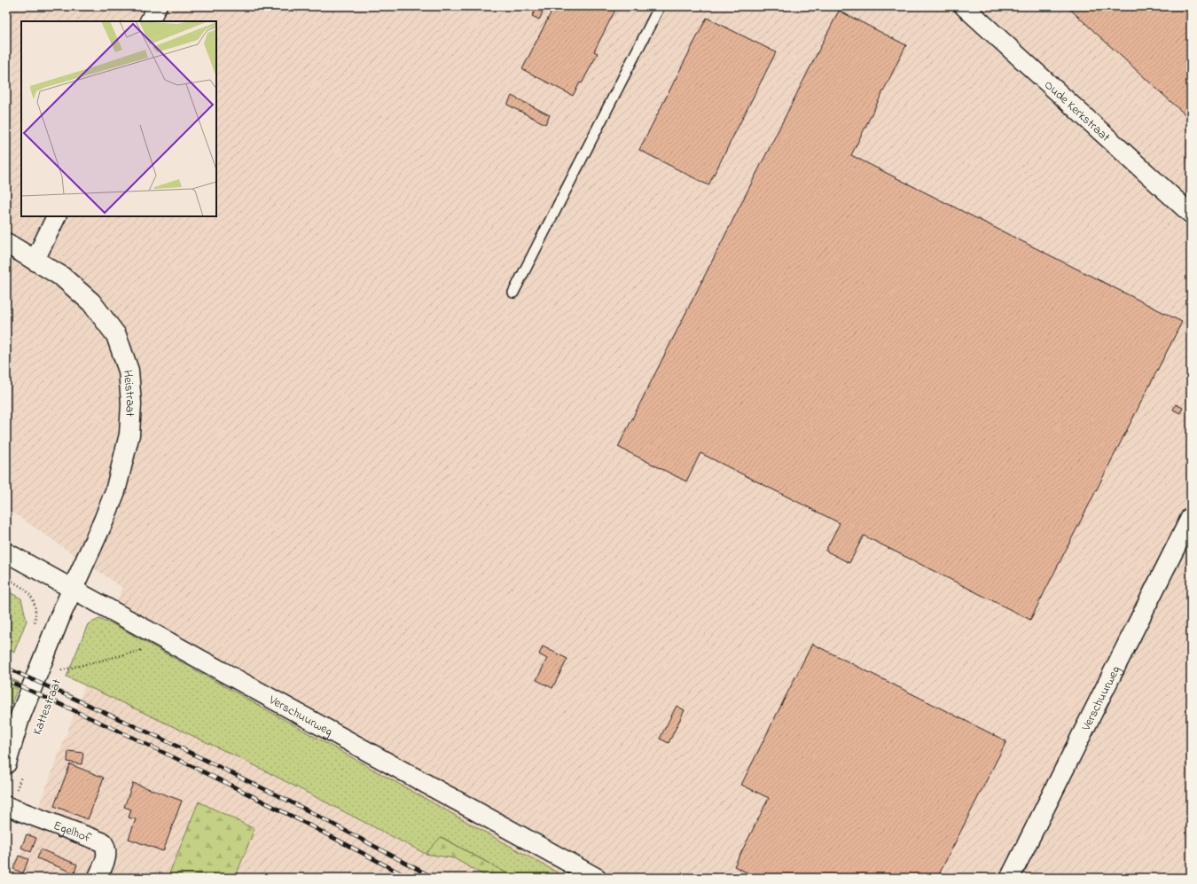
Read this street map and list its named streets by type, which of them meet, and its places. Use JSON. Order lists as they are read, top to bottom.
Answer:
{
  "streets": {
    "street": [
      "Oude Kerkstraat",
      "Heistraat",
      "Verschuurweg",
      "Kattestraat",
      "Egelhof"
    ]
  },
  "crossings": [
    ["Heistraat", "Verschuurweg"],
    ["Heistraat", "Kattestraat"],
    ["Verschuurweg", "Kattestraat"]
  ]
}
